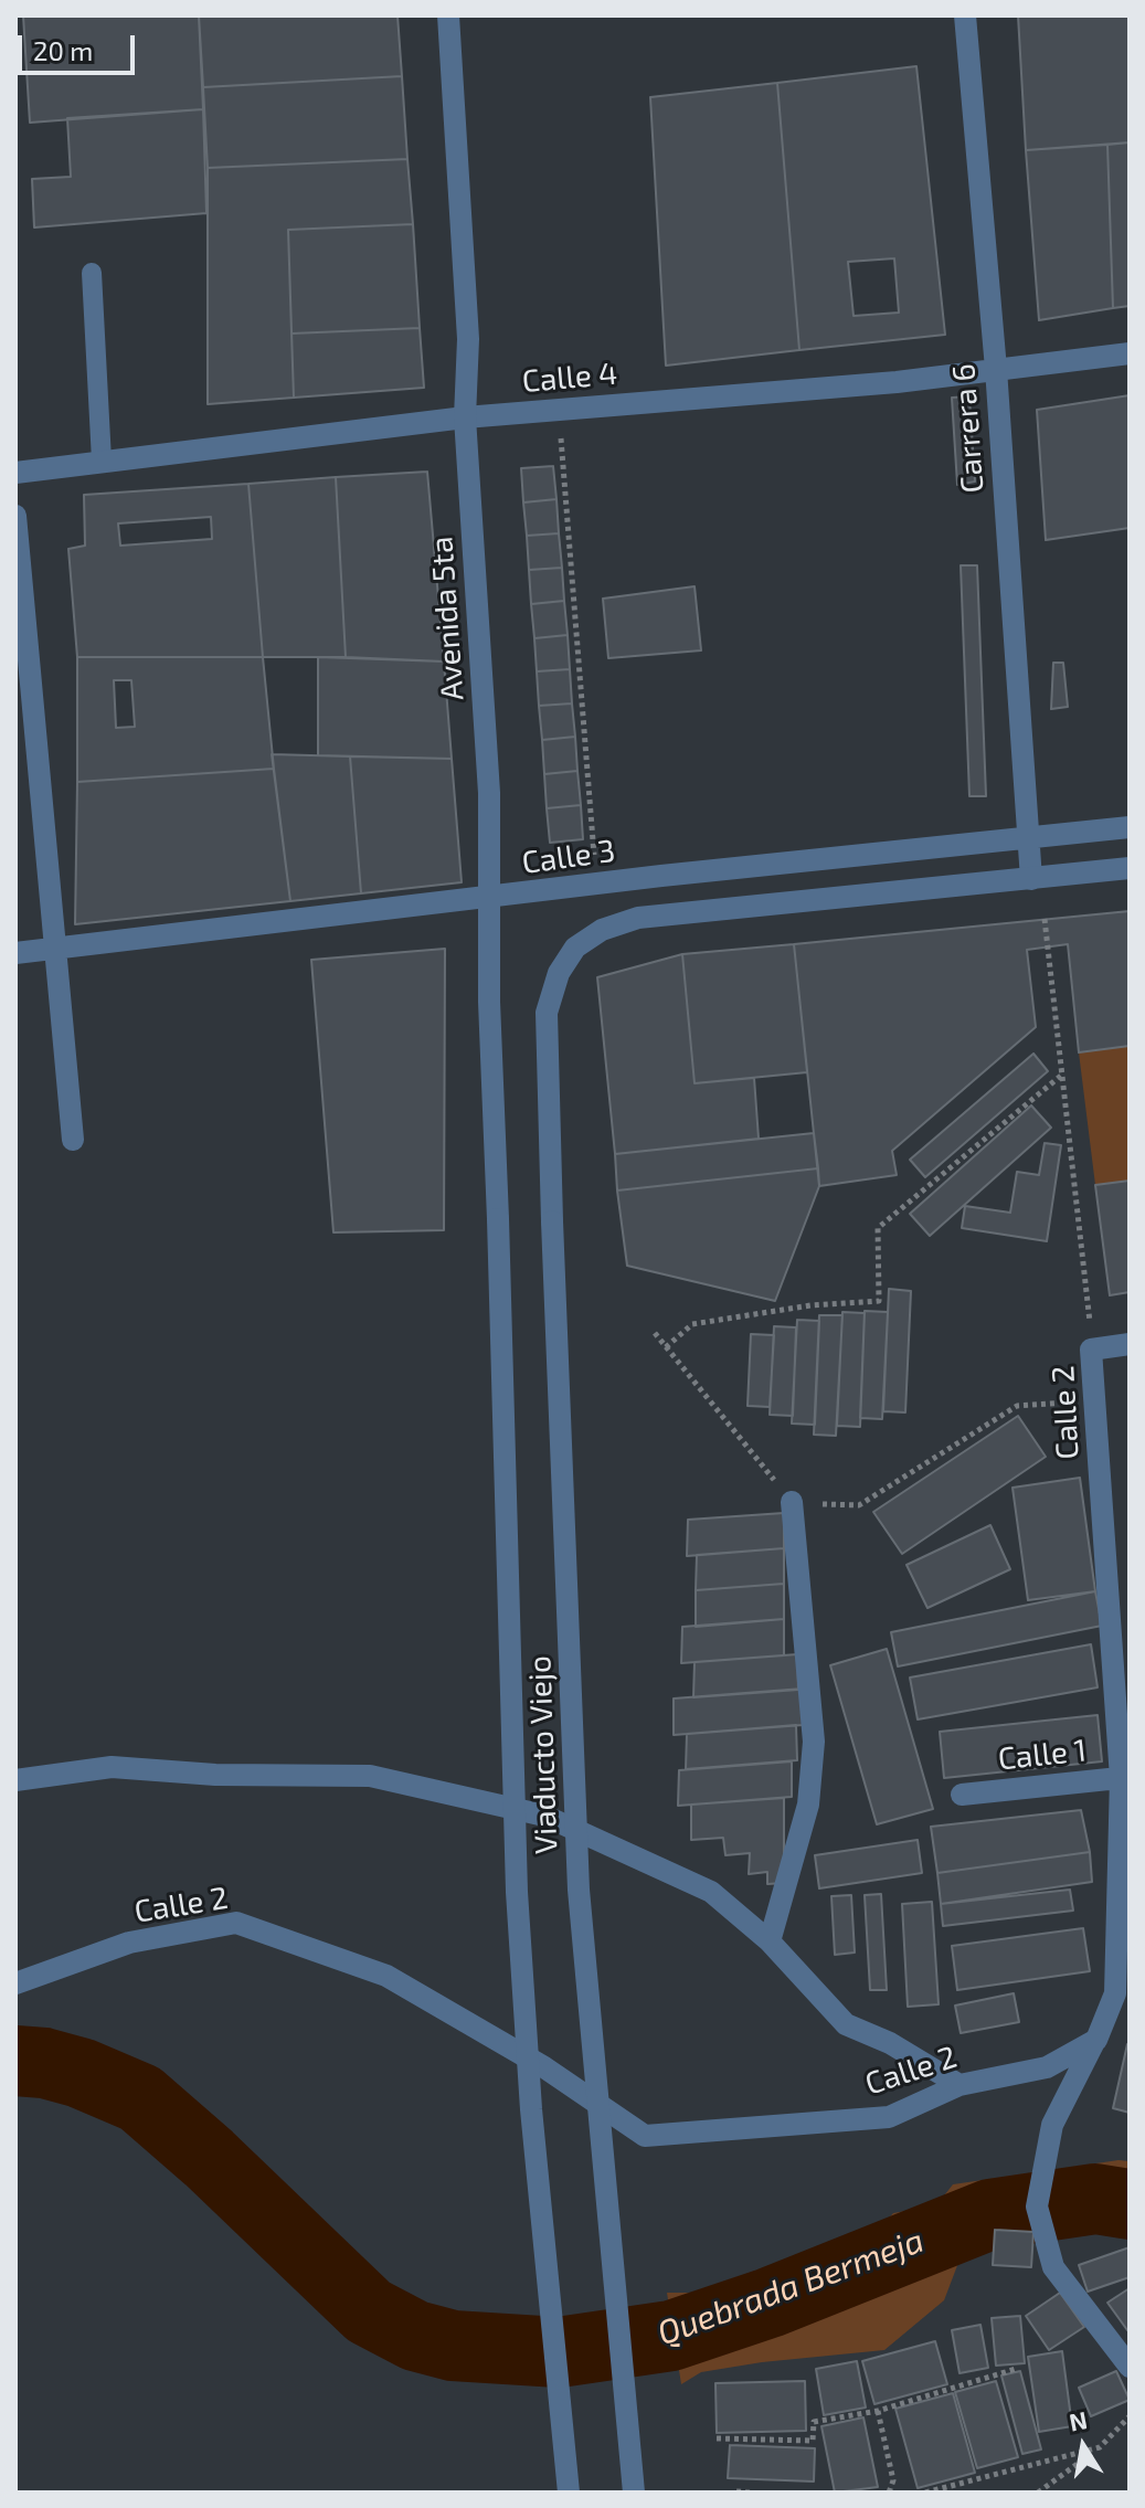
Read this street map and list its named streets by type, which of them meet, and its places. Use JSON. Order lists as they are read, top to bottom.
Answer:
{
  "streets": {
    "street": [
      "Calle 4",
      "Carrera 6",
      "Avenida 5ta",
      "Calle 3",
      "Calle 2",
      "Viaducto Viejo",
      "Calle 1"
    ]
  },
  "crossings": [
    ["Calle 4", "Carrera 6"],
    ["Calle 4", "Avenida 5ta"],
    ["Carrera 6", "Calle 3"],
    ["Carrera 6", "Viaducto Viejo"],
    ["Avenida 5ta", "Calle 3"],
    ["Avenida 5ta", "Viaducto Viejo"],
    ["Calle 2", "Calle 1"]
  ],
  "water": ["Quebrada Bermeja"],
  "scale_bar": "20 m",
  "north": "top"
}
